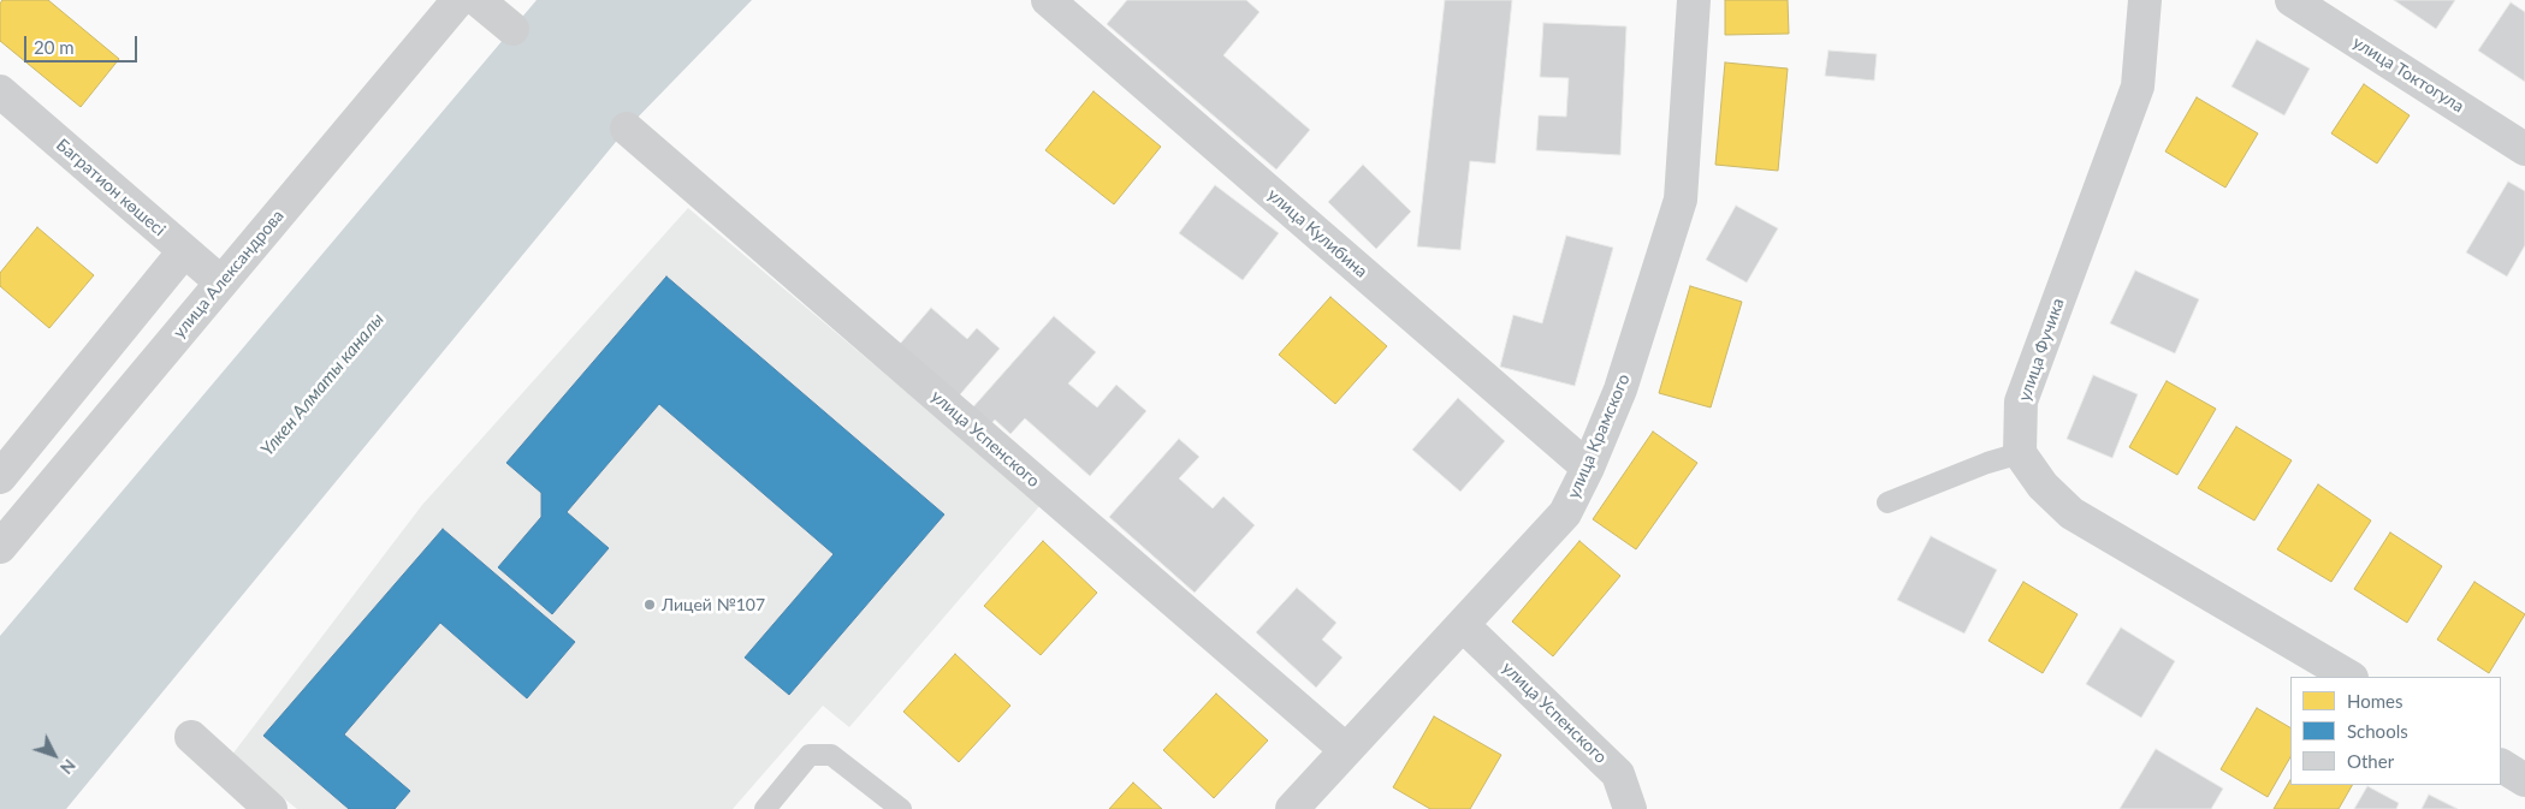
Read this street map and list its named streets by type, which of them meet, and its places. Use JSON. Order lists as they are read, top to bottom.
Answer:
{
  "streets": {
    "street": [
      "улица Токтогула",
      "Багратион көшесі",
      "улица Кулибина",
      "улица Александрова",
      "улица Фучика",
      "улица Крамского",
      "улица Успенского"
    ]
  },
  "crossings": [
    ["Багратион көшесі", "улица Александрова"],
    ["улица Кулибина", "улица Крамского"],
    ["улица Крамского", "улица Успенского"]
  ],
  "water": ["Үлкен Алматы каналы"],
  "places": ["Лицей №107"],
  "legend": ["Homes", "Schools", "Other"],
  "scale_bar": "20 m",
  "north": "bottom right"
}
